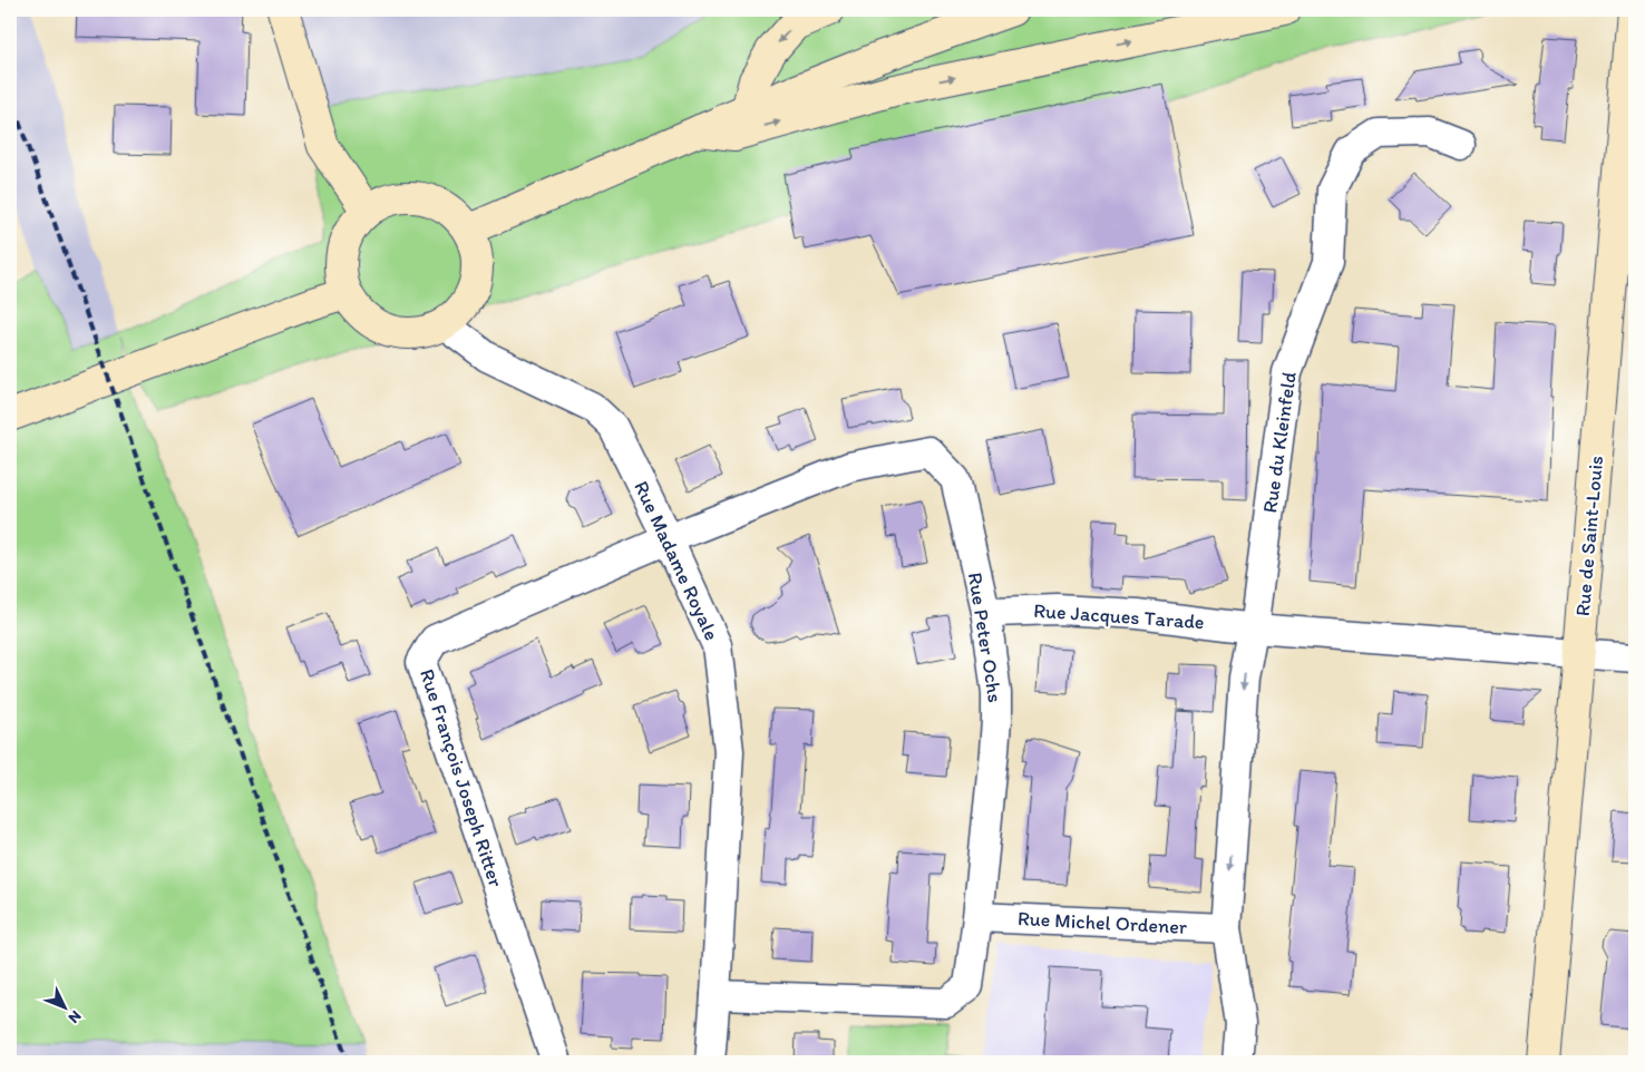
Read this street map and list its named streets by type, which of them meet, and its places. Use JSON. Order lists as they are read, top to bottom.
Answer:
{
  "streets": {
    "main road": ["Rue de Saint-Louis"],
    "street": [
      "Rue du Kleinfeld",
      "Rue Madame Royale",
      "Rue Jacques Tarade",
      "Rue Peter Ochs",
      "Rue François Joseph Ritter",
      "Rue Michel Ordener"
    ]
  },
  "crossings": [
    ["Rue du Kleinfeld", "Rue Jacques Tarade"],
    ["Rue du Kleinfeld", "Rue Michel Ordener"],
    ["Rue Madame Royale", "Rue Peter Ochs"],
    ["Rue Madame Royale", "Rue François Joseph Ritter"],
    ["Rue Jacques Tarade", "Rue Peter Ochs"],
    ["Rue Peter Ochs", "Rue François Joseph Ritter"],
    ["Rue Peter Ochs", "Rue Michel Ordener"]
  ],
  "north": "bottom right"
}
